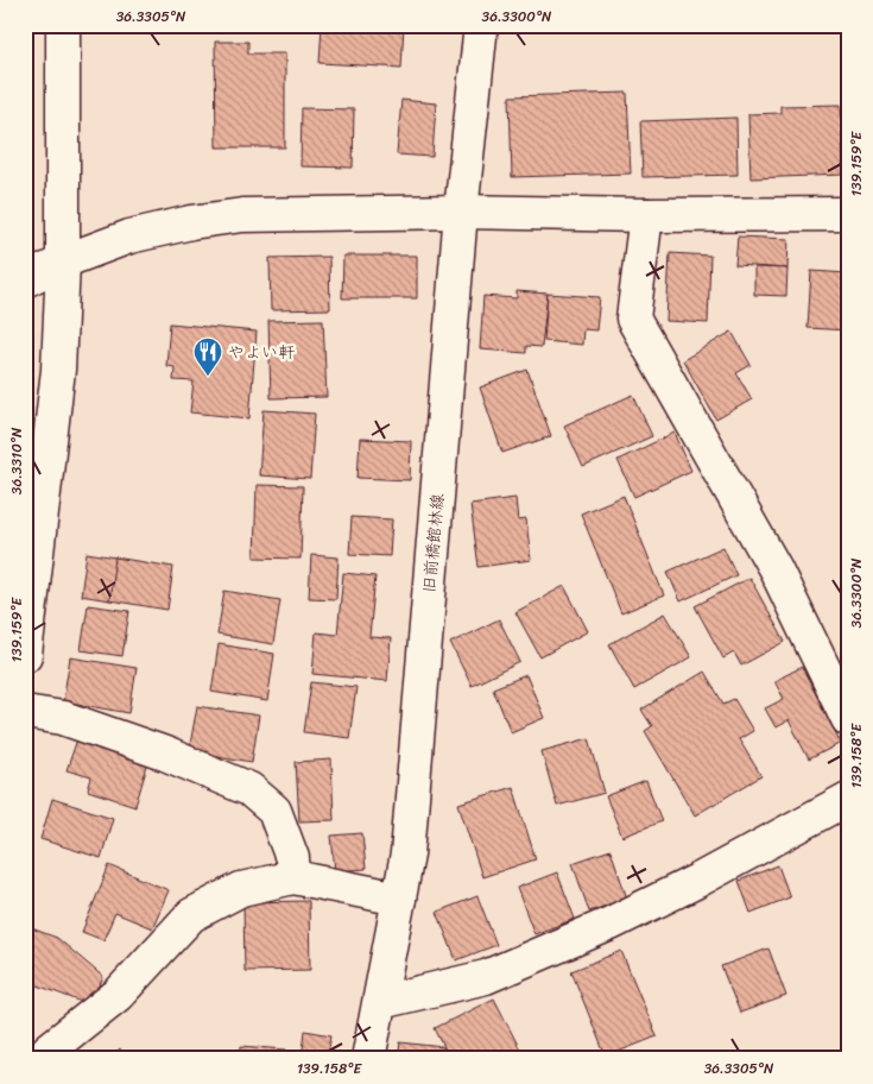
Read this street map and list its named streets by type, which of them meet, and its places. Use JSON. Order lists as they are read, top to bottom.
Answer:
{
  "streets": {
    "street": ["旧前橋館林線"]
  },
  "places": {
    "restaurant": ["やよい軒"]
  },
  "coordinates": [
    "36.3305°N",
    "36.3300°N",
    "139.159°E",
    "36.3310°N",
    "139.158°E"
  ]
}
